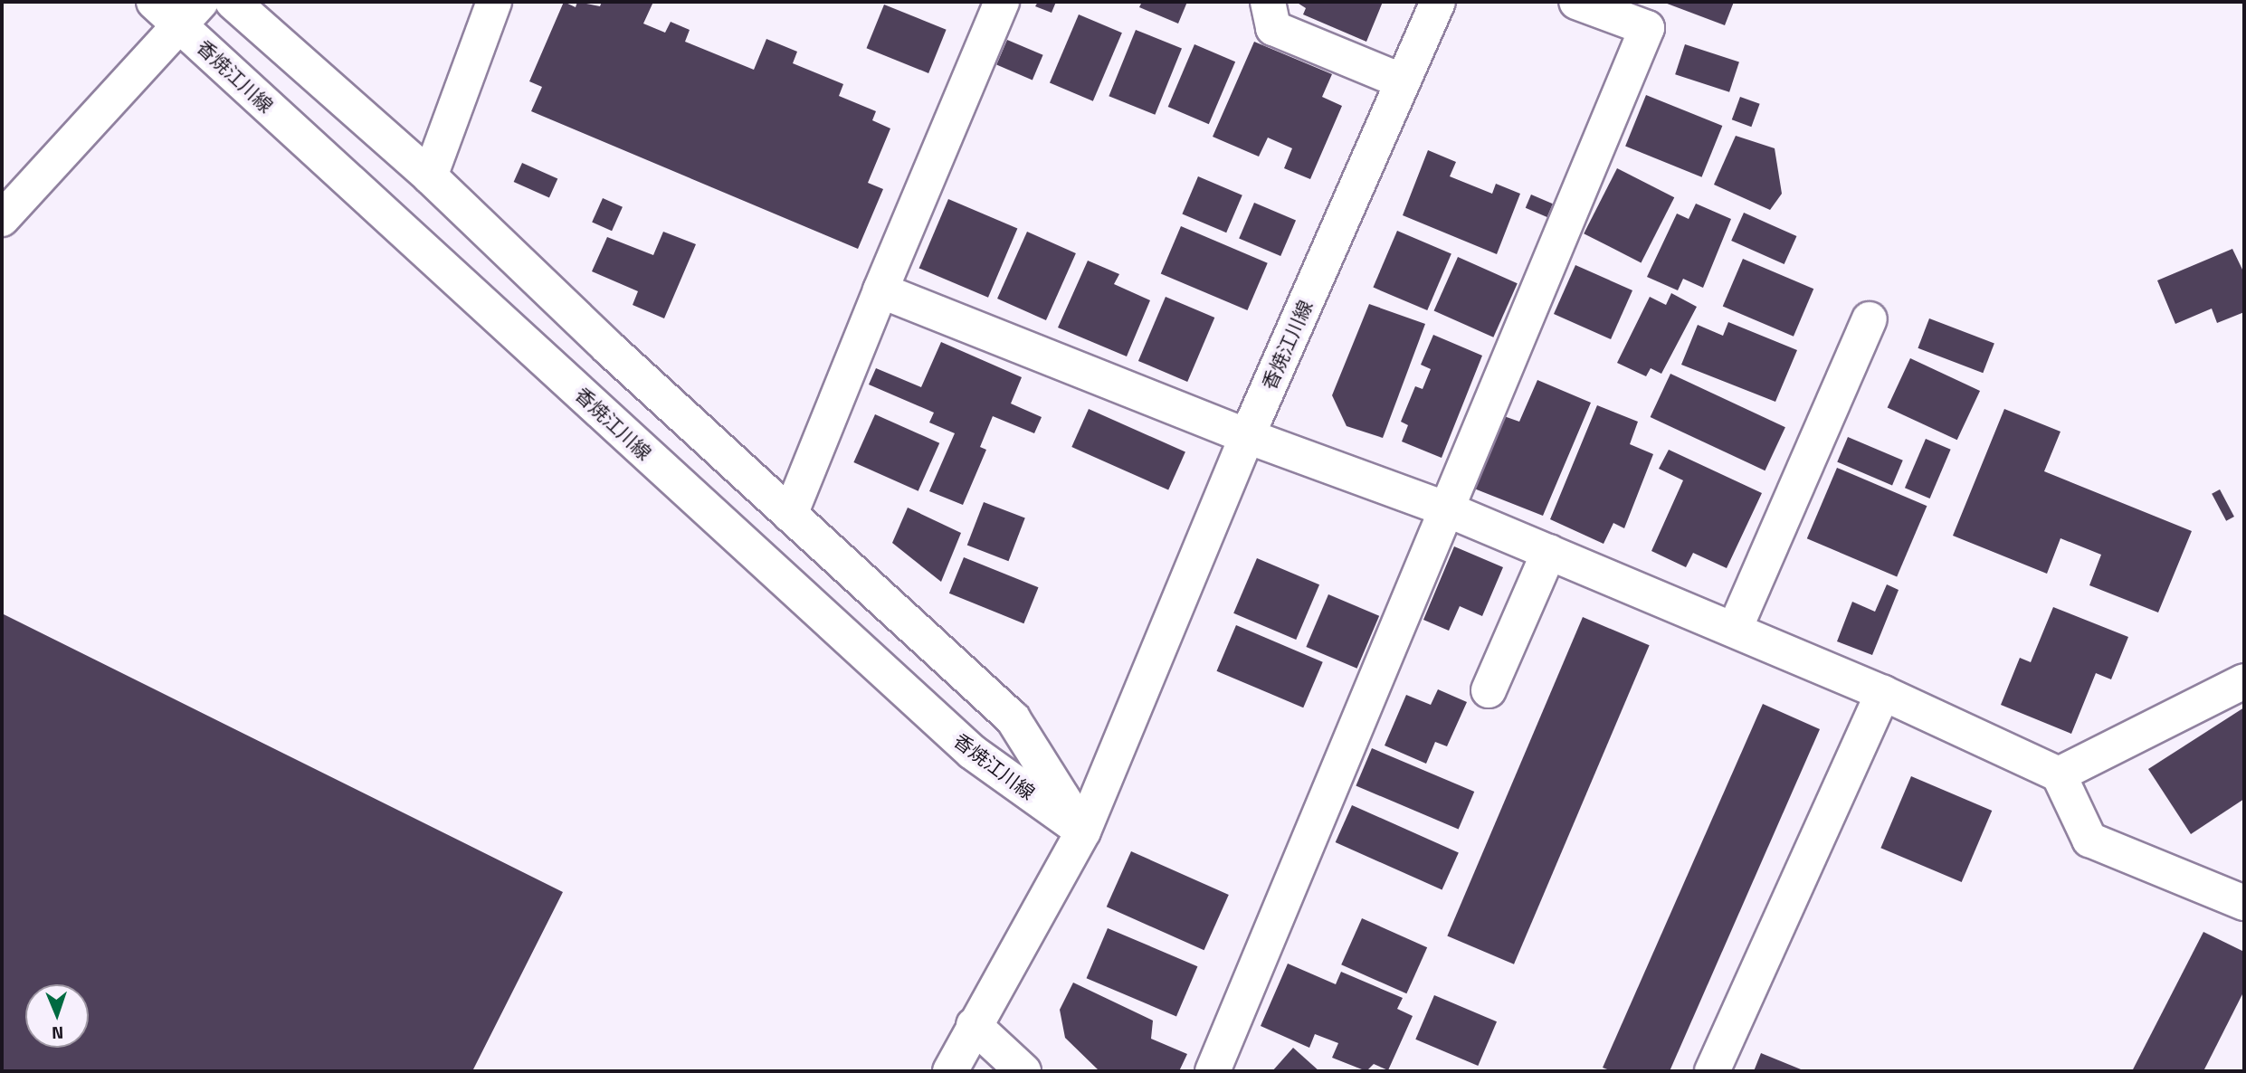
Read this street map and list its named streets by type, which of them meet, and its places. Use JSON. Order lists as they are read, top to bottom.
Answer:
{
  "streets": {
    "street": ["香焼江川線"]
  },
  "north": "bottom"
}
